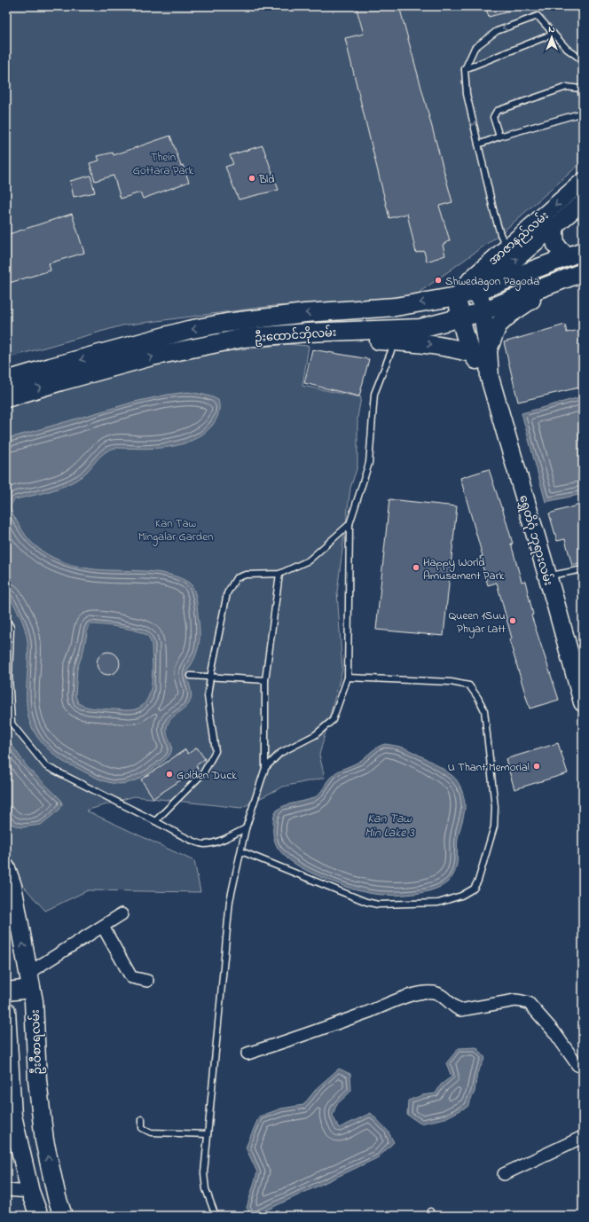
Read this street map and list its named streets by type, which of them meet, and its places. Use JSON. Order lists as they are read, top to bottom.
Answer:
{
  "streets": {
    "main road": [
      "အာဇာနည်လမ်း",
      "ဦးထောင်ဘိုလမ်း",
      "ရွှေတိဂုံ ဘုရားလမ်း",
      "ဦးဝီစာရလမ်း"
    ]
  },
  "crossings": [
    ["အာဇာနည်လမ်း", "ဦးထောင်ဘိုလမ်း"],
    ["အာဇာနည်လမ်း", "ရွှေတိဂုံ ဘုရားလမ်း"],
    ["ဦးထောင်ဘိုလမ်း", "ရွှေတိဂုံ ဘုရားလမ်း"]
  ],
  "water": ["Kan Taw Min Lake 3"],
  "parks": ["Thein Gottara Park", "Kan Taw Mingalar Garden"],
  "places": [
    "Bld",
    "Shwedagon Pagoda",
    "Happy World Amusement Park",
    "Queen 1Suu Phyar Latt",
    "U Thant Memorial",
    "Golden Duck"
  ],
  "north": "top"
}
